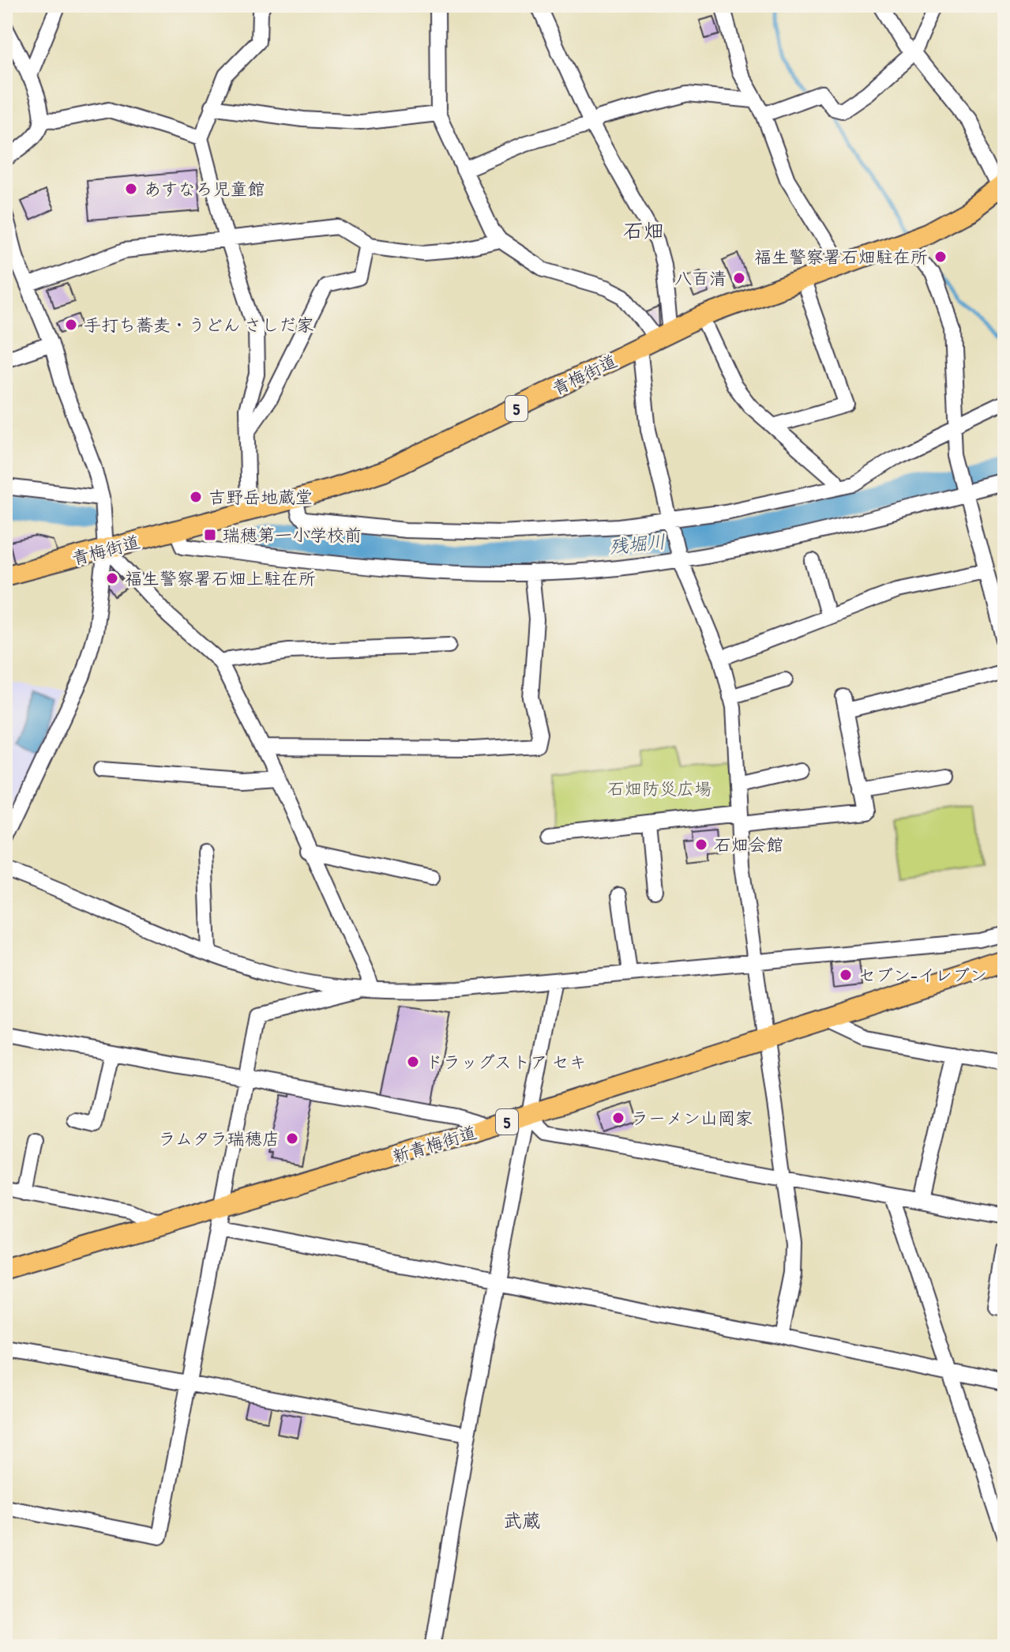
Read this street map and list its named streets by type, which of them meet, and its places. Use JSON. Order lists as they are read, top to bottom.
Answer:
{
  "streets": {
    "main road": ["青梅街道", "5", "新青梅街道"]
  },
  "districts": ["石畑", "武蔵"],
  "water": ["残堀川"],
  "parks": ["石畑防災広場"],
  "places": {
    "other": [
      "あすなろ児童館",
      "福生警察署石畑駐在所",
      "八百清",
      "手打ち蕎麦・うどん さしだ家",
      "吉野岳地蔵堂",
      "福生警察署石畑上駐在所",
      "石畑会館",
      "セブン-イレブン",
      "ドラッグストア セキ",
      "ラーメン山岡家",
      "ラムタラ瑞穂店"
    ],
    "transit": ["瑞穂第一小学校前"]
  }
}
